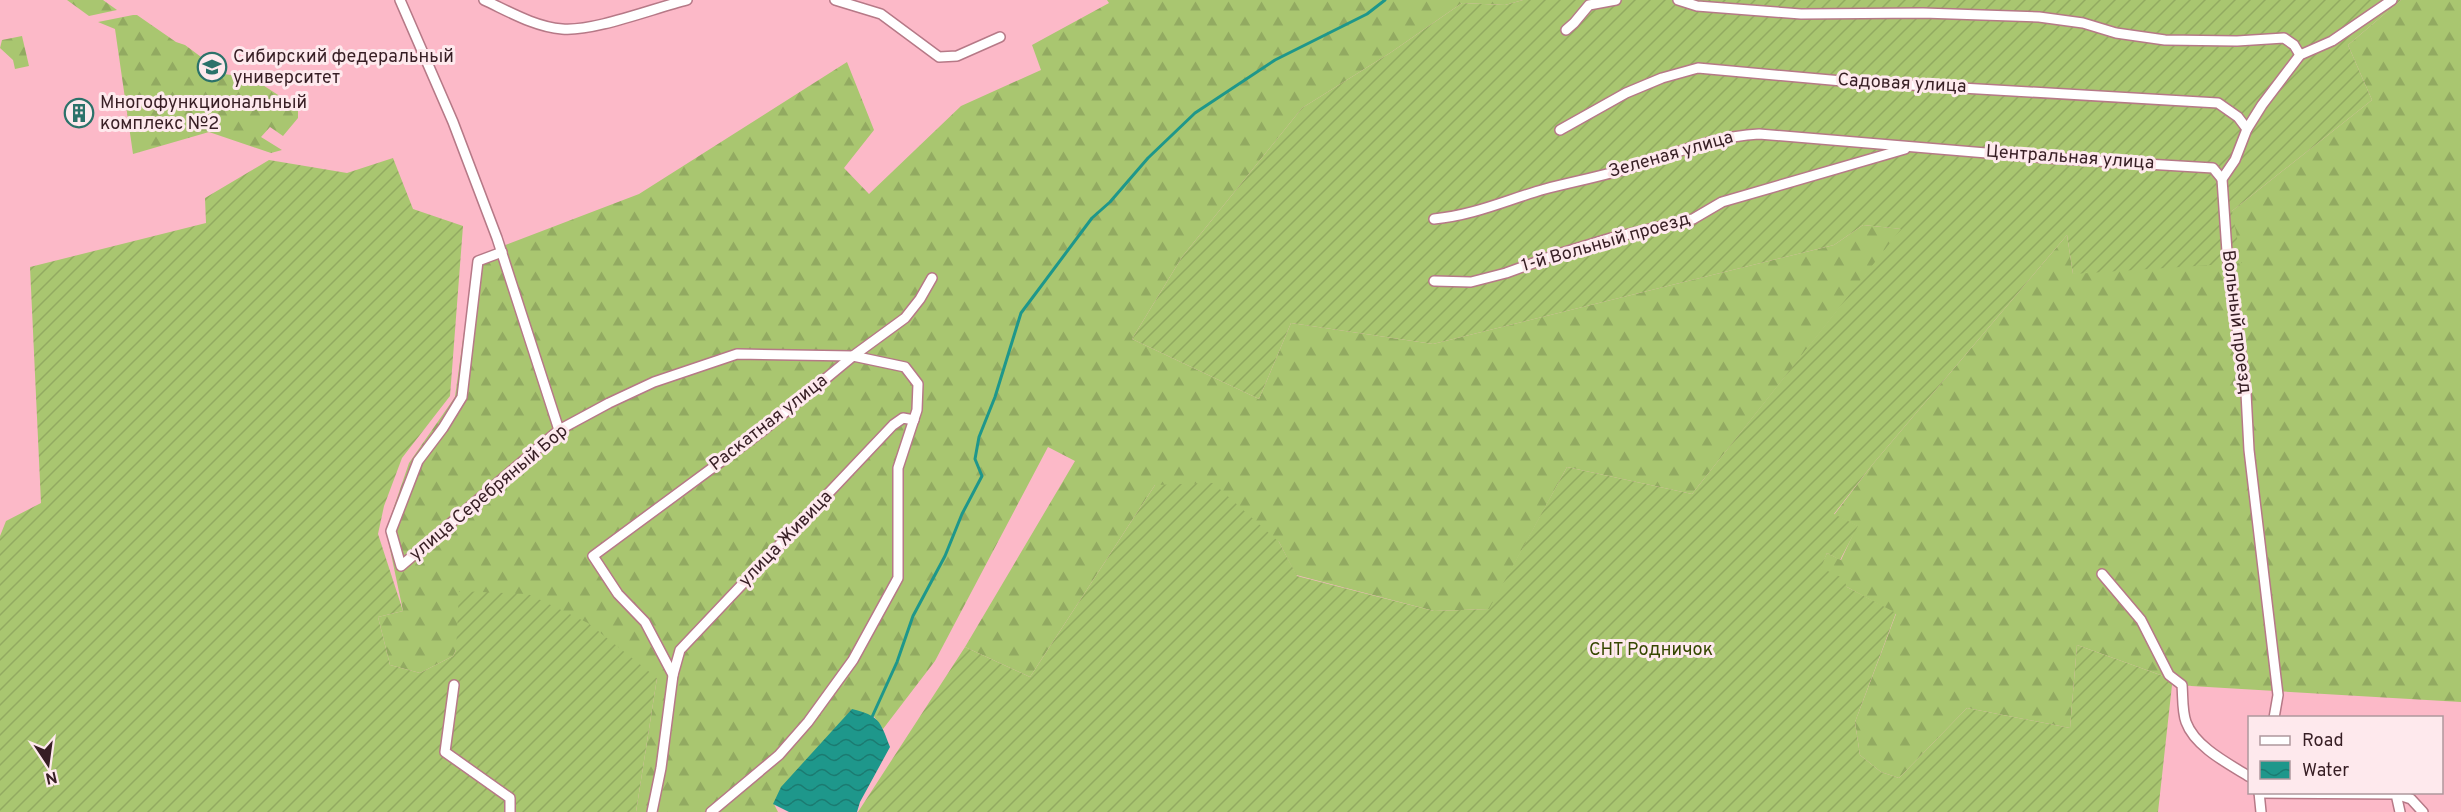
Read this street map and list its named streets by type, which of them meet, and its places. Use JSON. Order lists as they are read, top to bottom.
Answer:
{
  "streets": {
    "street": [
      "Садовая улица",
      "Зеленая улица",
      "Центральная улица",
      "1-й Вольный проезд",
      "Вольный проезд",
      "Раскатная улица",
      "улица Серебряный Бор",
      "улица Живица"
    ]
  },
  "crossings": [
    ["Зеленая улица", "Центральная улица"],
    ["Зеленая улица", "1-й Вольный проезд"],
    ["Центральная улица", "1-й Вольный проезд"],
    ["Центральная улица", "Вольный проезд"],
    ["Раскатная улица", "улица Серебряный Бор"],
    ["Раскатная улица", "улица Живица"],
    ["улица Серебряный Бор", "улица Живица"]
  ],
  "parks": ["СНТ Родничок"],
  "places": {
    "school or university": ["Сибирский федеральный университет"],
    "building": ["Многофункциональный комплекс №2"]
  },
  "legend": ["Road", "Water"],
  "north": "bottom"
}
